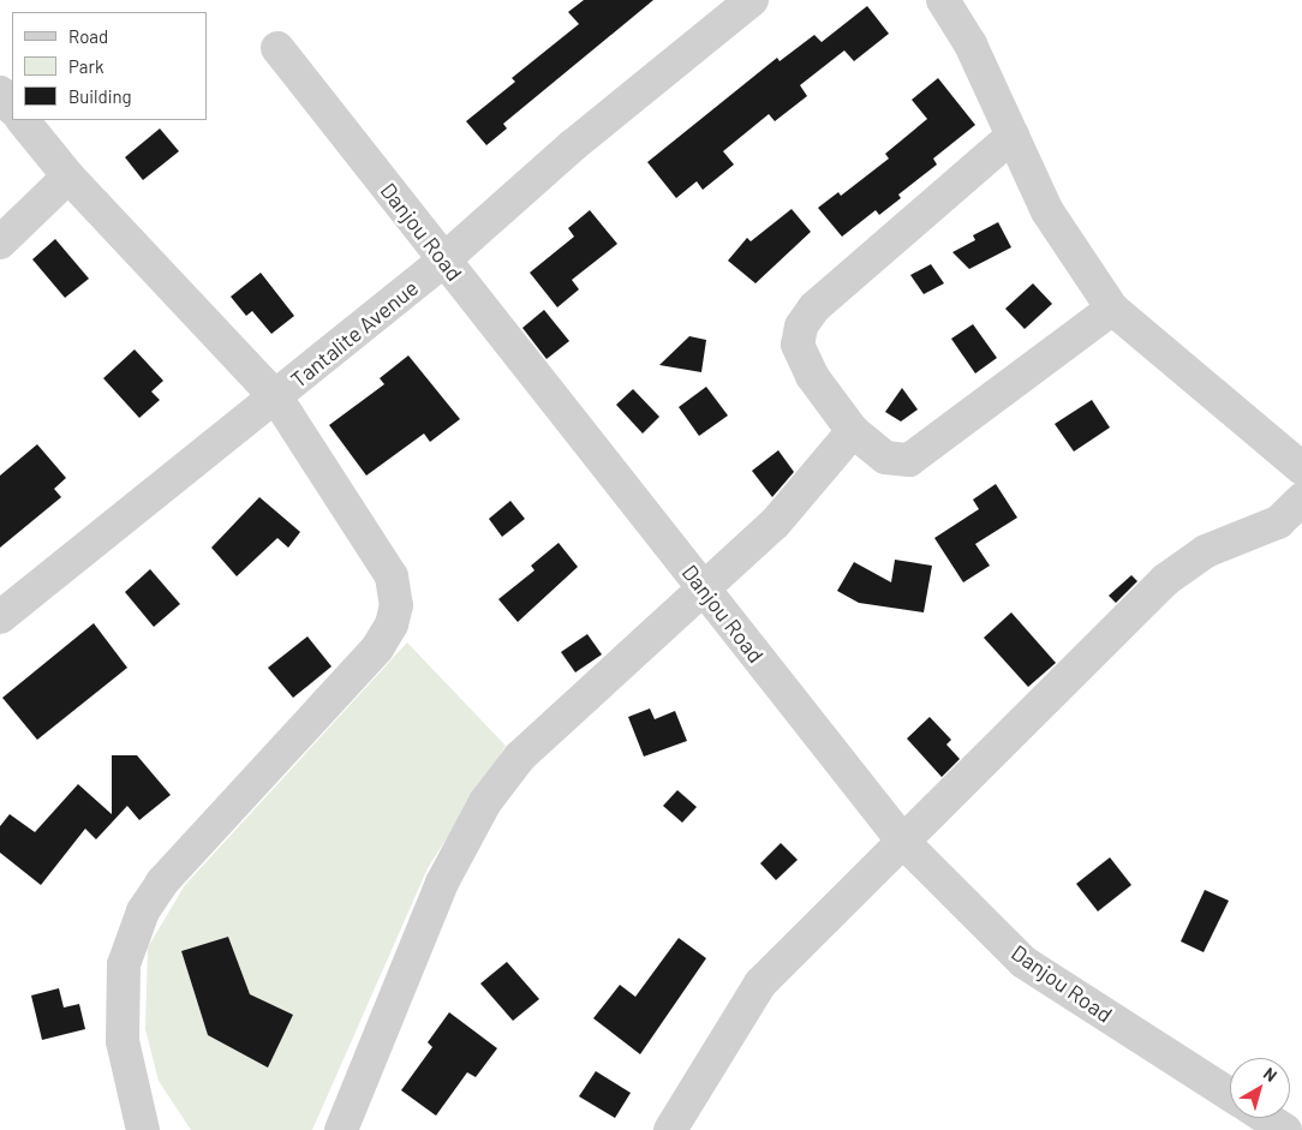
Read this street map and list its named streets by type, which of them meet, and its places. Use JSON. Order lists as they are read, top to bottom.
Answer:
{
  "streets": {
    "street": ["Danjou Road", "Tantalite Avenue"]
  },
  "crossings": [
    ["Danjou Road", "Tantalite Avenue"]
  ],
  "legend": ["Road", "Park", "Building"],
  "north": "top right"
}
